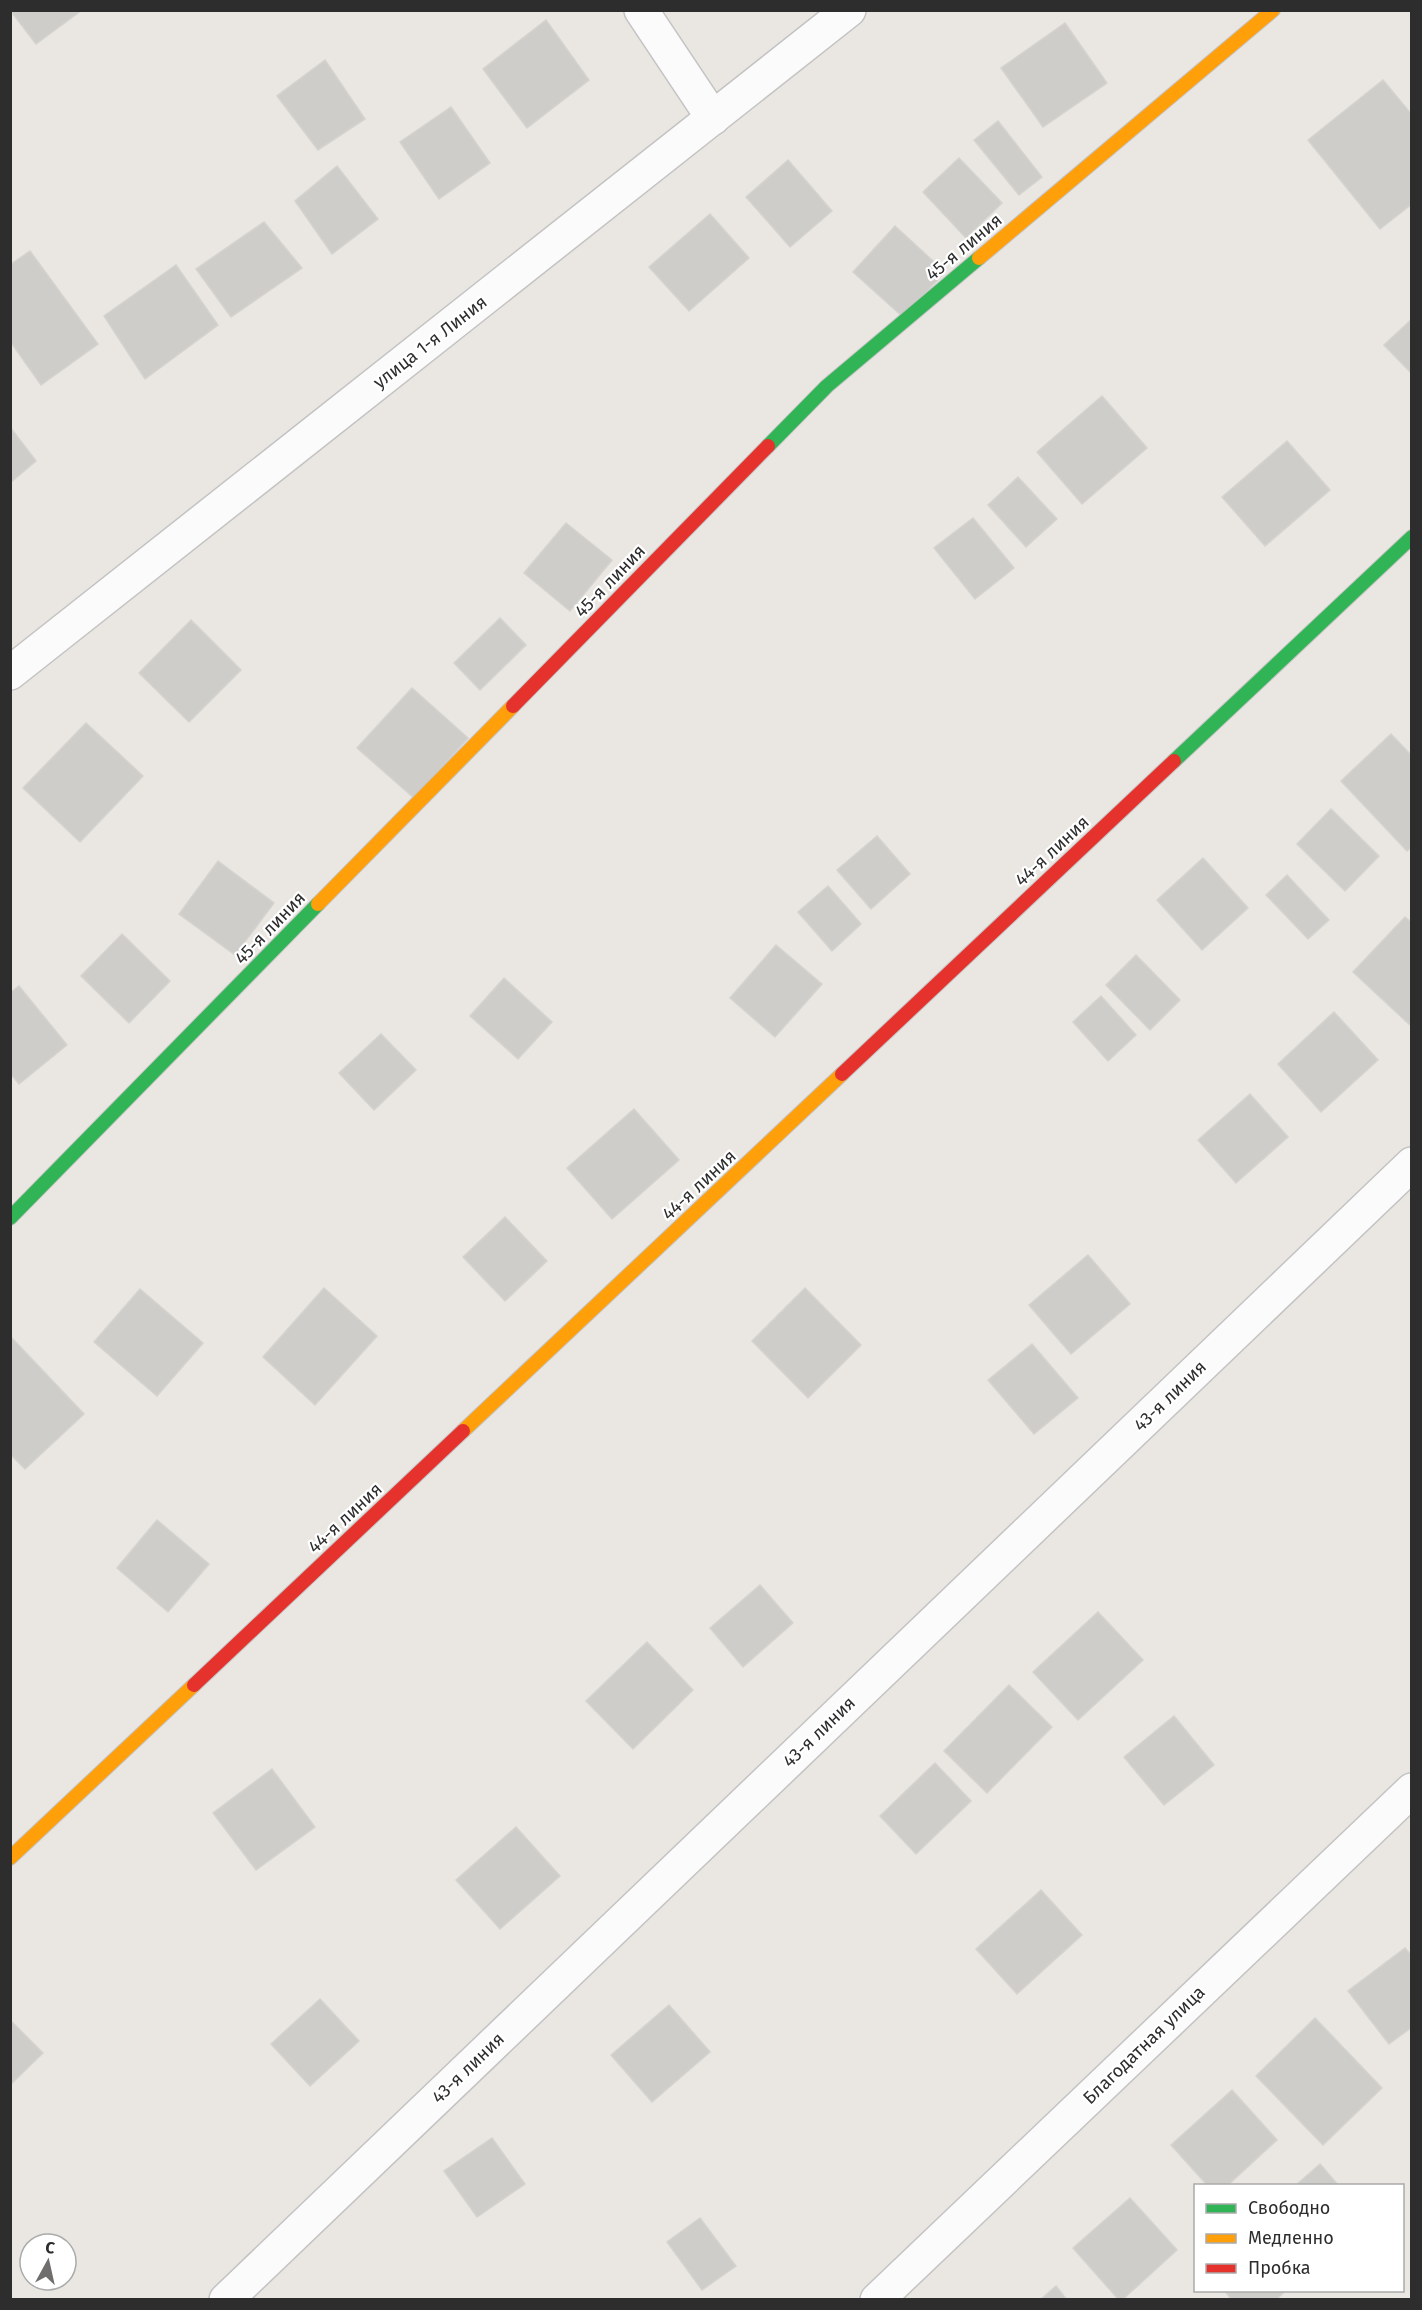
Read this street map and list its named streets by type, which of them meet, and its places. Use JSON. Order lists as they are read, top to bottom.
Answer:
{
  "streets": {
    "street": [
      "45-я линия",
      "улица 1-я Линия",
      "44-я линия",
      "43-я линия",
      "Благодатная улица"
    ]
  },
  "legend": ["Свободно", "Медленно", "Пробка"],
  "north": "top"
}
